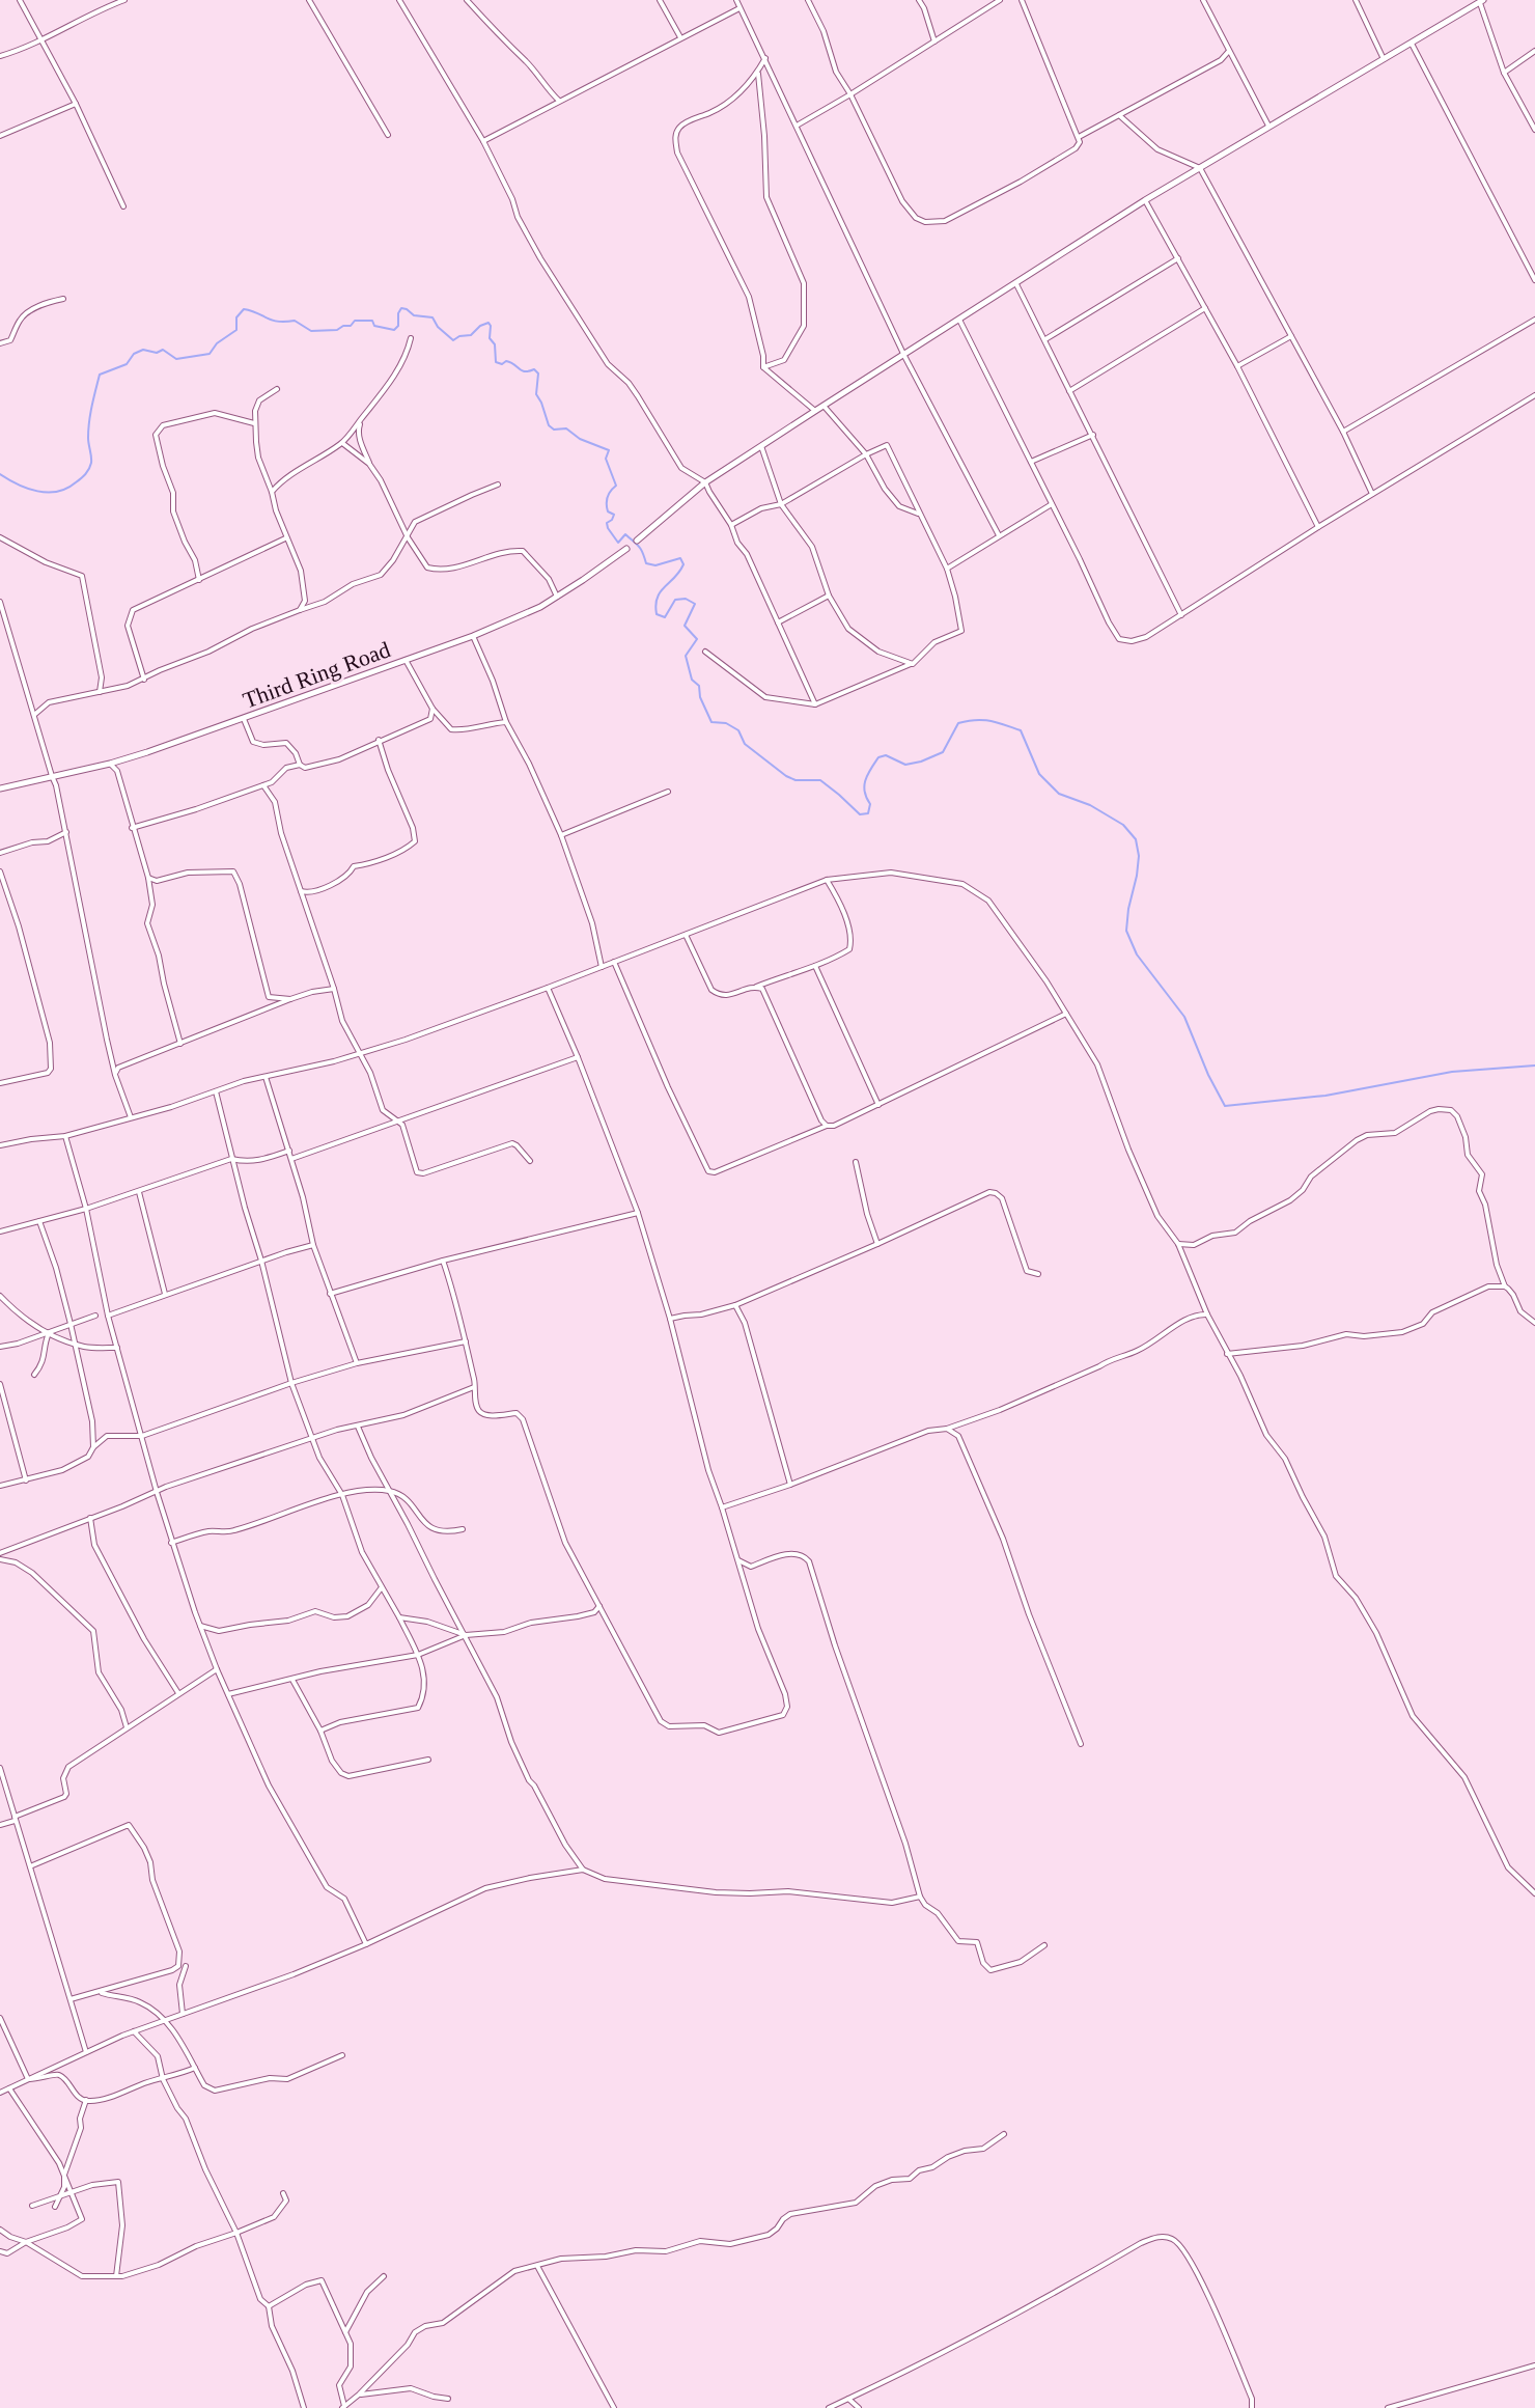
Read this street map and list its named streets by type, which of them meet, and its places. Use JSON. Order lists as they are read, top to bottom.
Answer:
{
  "streets": {
    "street": ["Third Ring Road"]
  }
}
